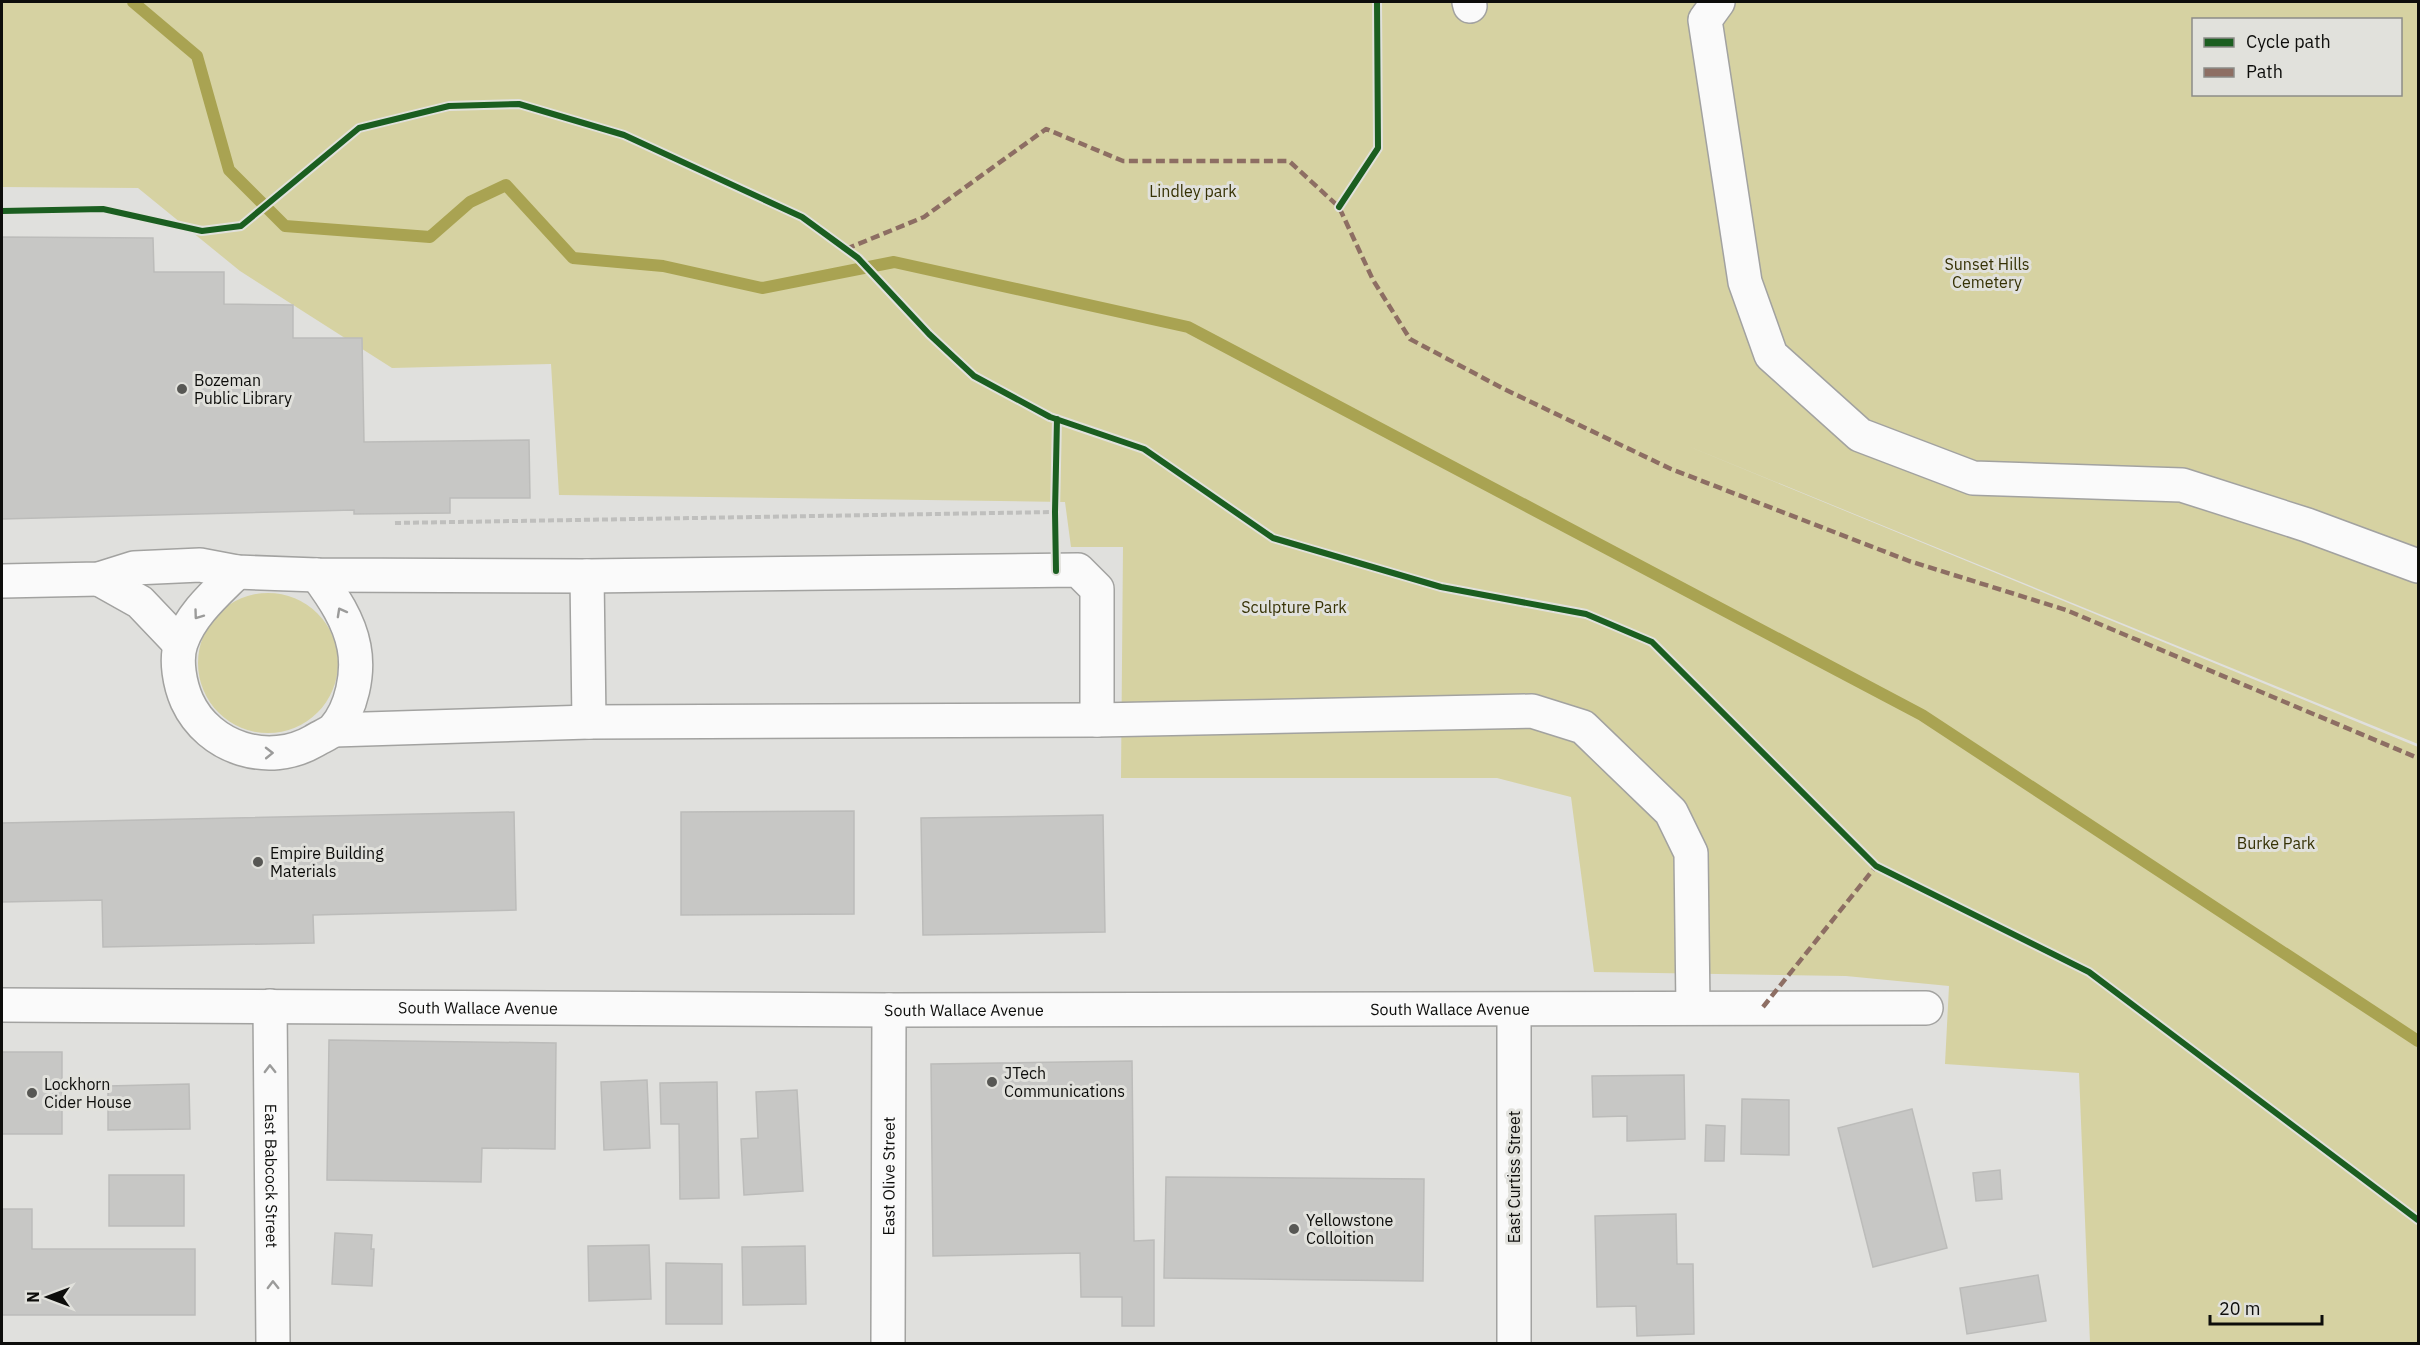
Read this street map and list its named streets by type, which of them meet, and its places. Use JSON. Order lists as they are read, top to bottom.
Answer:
{
  "streets": {
    "street": [
      "South Wallace Avenue",
      "East Babcock Street",
      "East Olive Street",
      "East Curtiss Street"
    ]
  },
  "crossings": [
    ["South Wallace Avenue", "East Babcock Street"],
    ["South Wallace Avenue", "East Olive Street"],
    ["South Wallace Avenue", "East Curtiss Street"]
  ],
  "one_way": ["East Babcock Street"],
  "parks": [
    "Lindley park",
    "Sunset Hills Cemetery",
    "Sculpture Park",
    "Burke Park"
  ],
  "places": [
    "Bozeman Public Library",
    "Empire Building Materials",
    "JTech Communications",
    "Lockhorn Cider House",
    "Yellowstone Colloition"
  ],
  "legend": ["Cycle path", "Path"],
  "scale_bar": "20 m",
  "north": "left"
}
